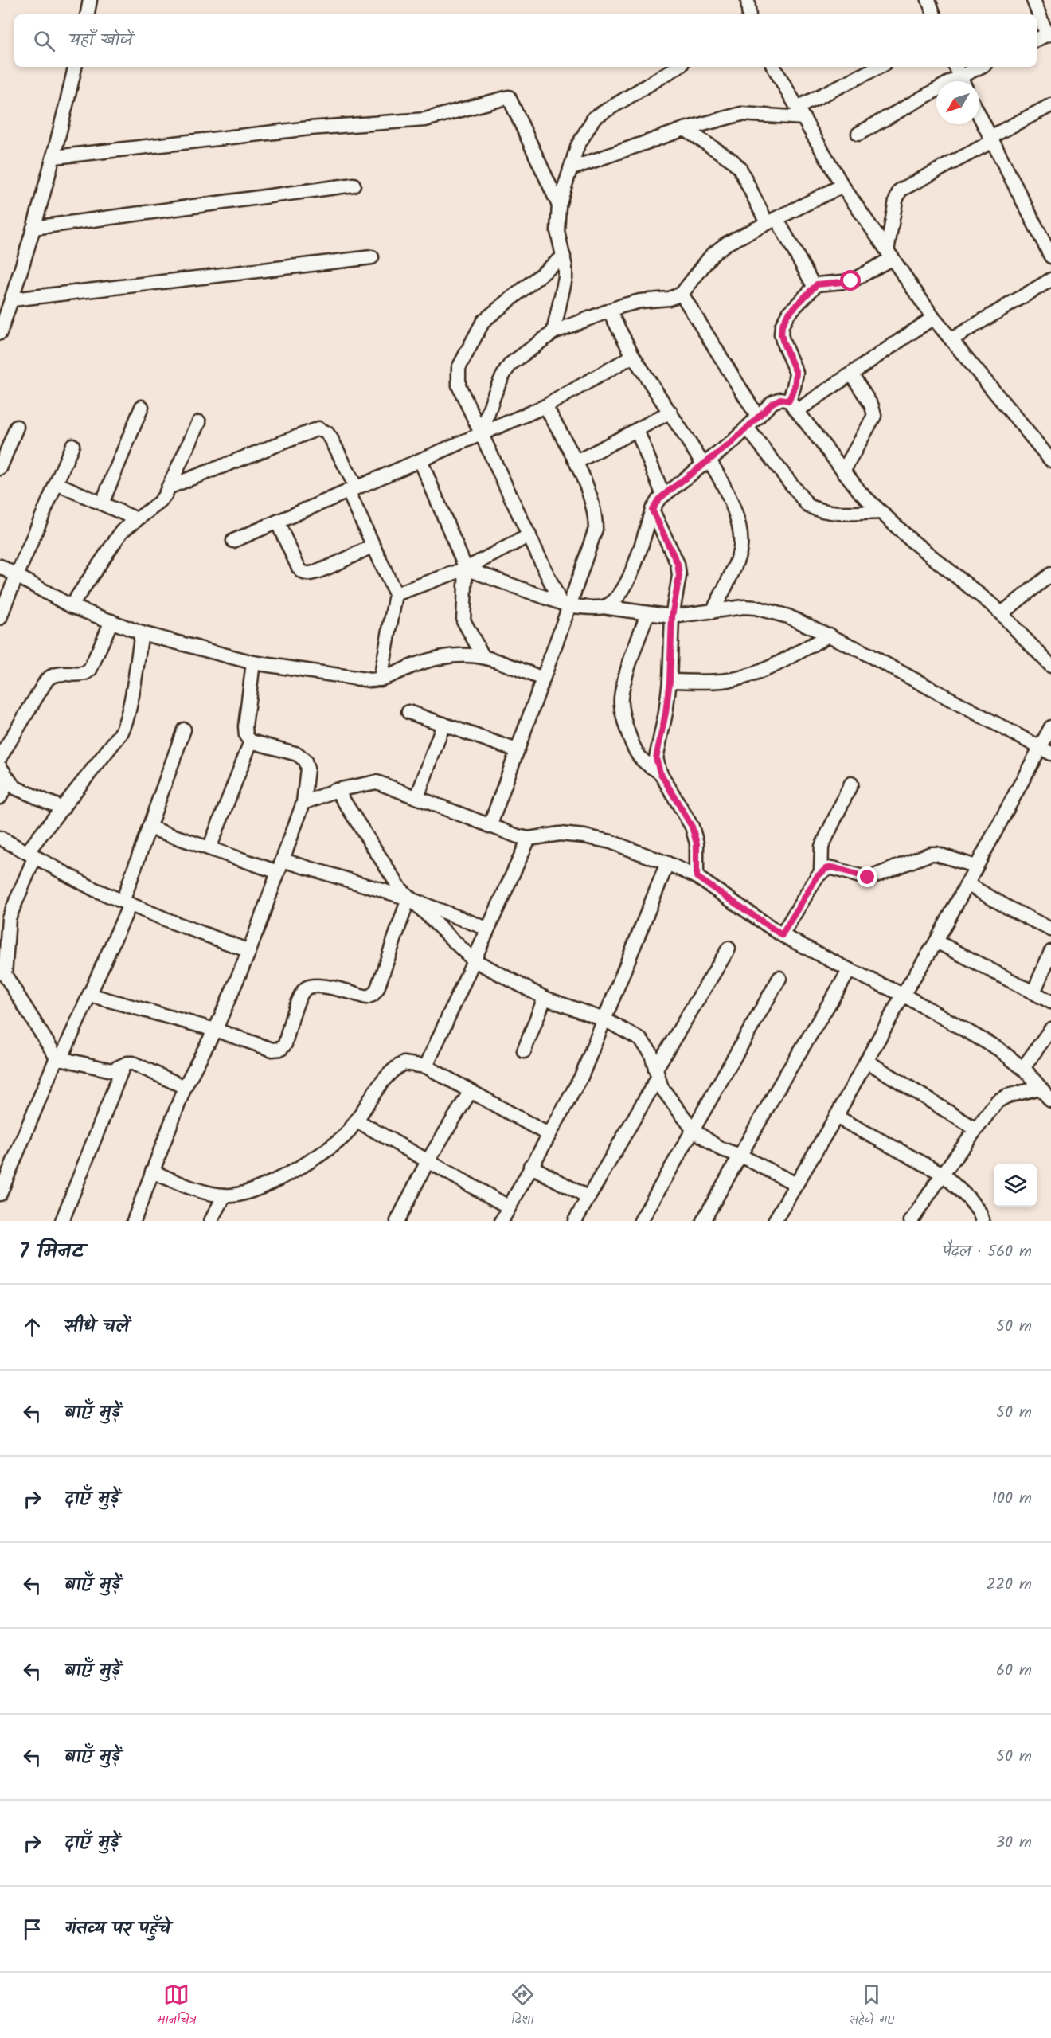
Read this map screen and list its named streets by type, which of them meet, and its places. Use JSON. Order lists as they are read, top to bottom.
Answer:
{
  "north": "bottom left",
  "page": {
    "search": "यहाँ खोजें",
    "heading": ["7 मिनट", "पैदल · 560 m"],
    "list": [
      ["सीधे चलें", "50 m"],
      ["बाएँ मुड़ें", "50 m"],
      ["दाएँ मुड़ें", "100 m"],
      ["बाएँ मुड़ें", "220 m"],
      ["बाएँ मुड़ें", "60 m"],
      ["बाएँ मुड़ें", "50 m"],
      ["दाएँ मुड़ें", "30 m"],
      "गंतव्य पर पहुँचे"
    ],
    "nav": ["मानचित्र", "दिशा", "सहेजे गए"]
  }
}
